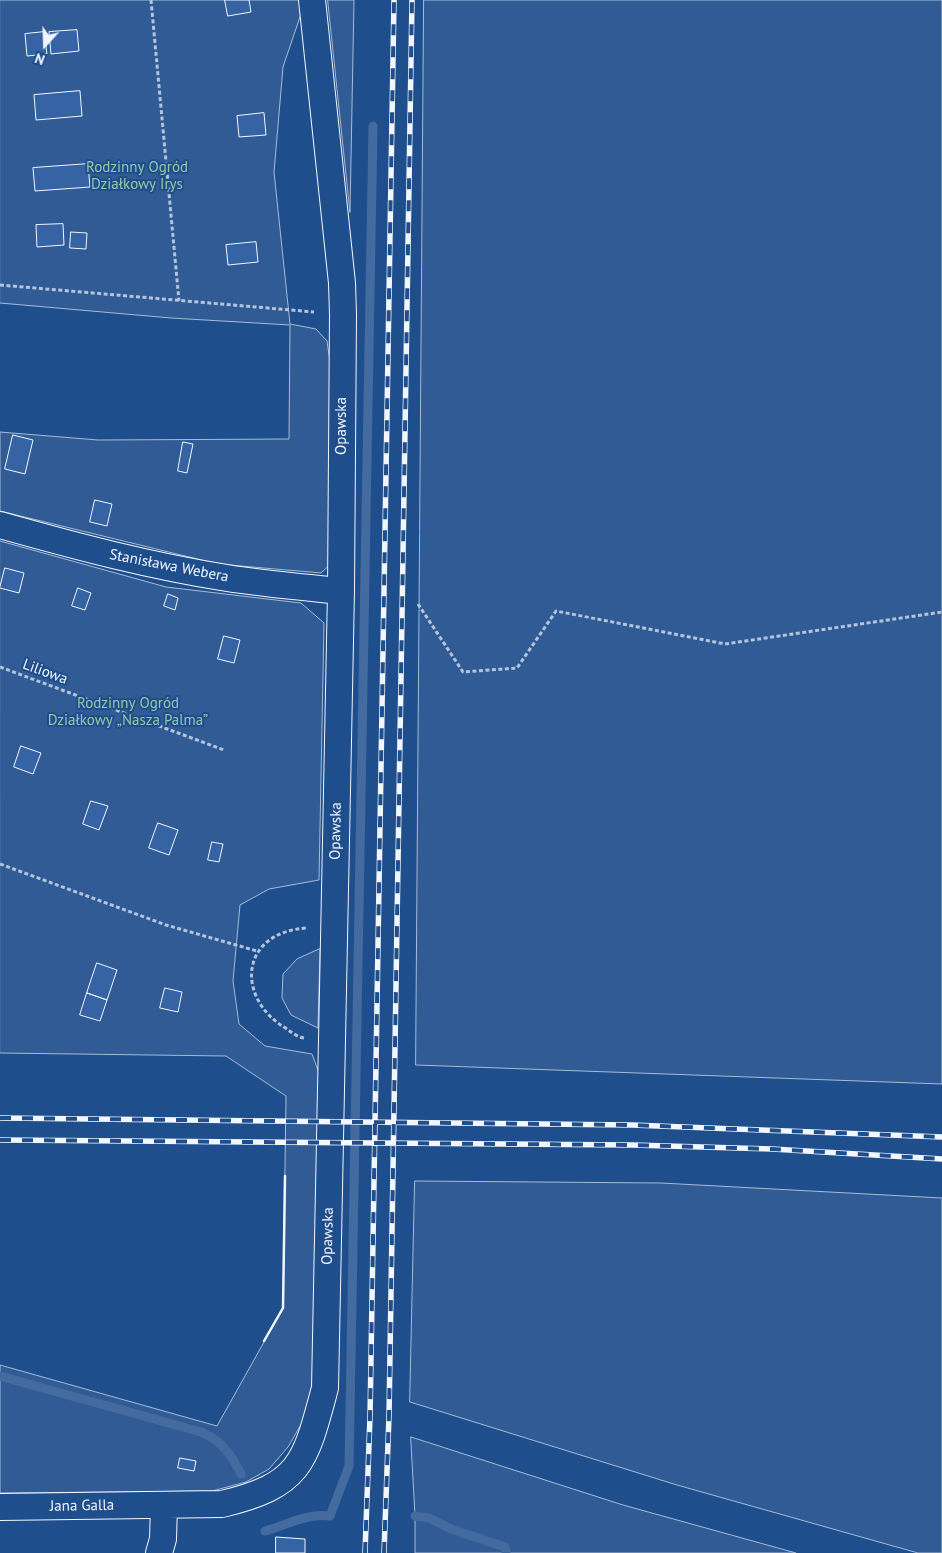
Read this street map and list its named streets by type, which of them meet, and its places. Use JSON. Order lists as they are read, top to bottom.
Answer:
{
  "streets": {
    "street": ["Opawska", "Stanisława Webera", "Jana Galla"],
    "path": ["Liliowa"]
  },
  "crossings": [
    ["Opawska", "Stanisława Webera"],
    ["Opawska", "Jana Galla"]
  ],
  "parks": ["Rodzinny Ogród Działkowy Irys", "Rodzinny Ogród Działkowy „Nasza Palma”"],
  "north": "bottom"
}
